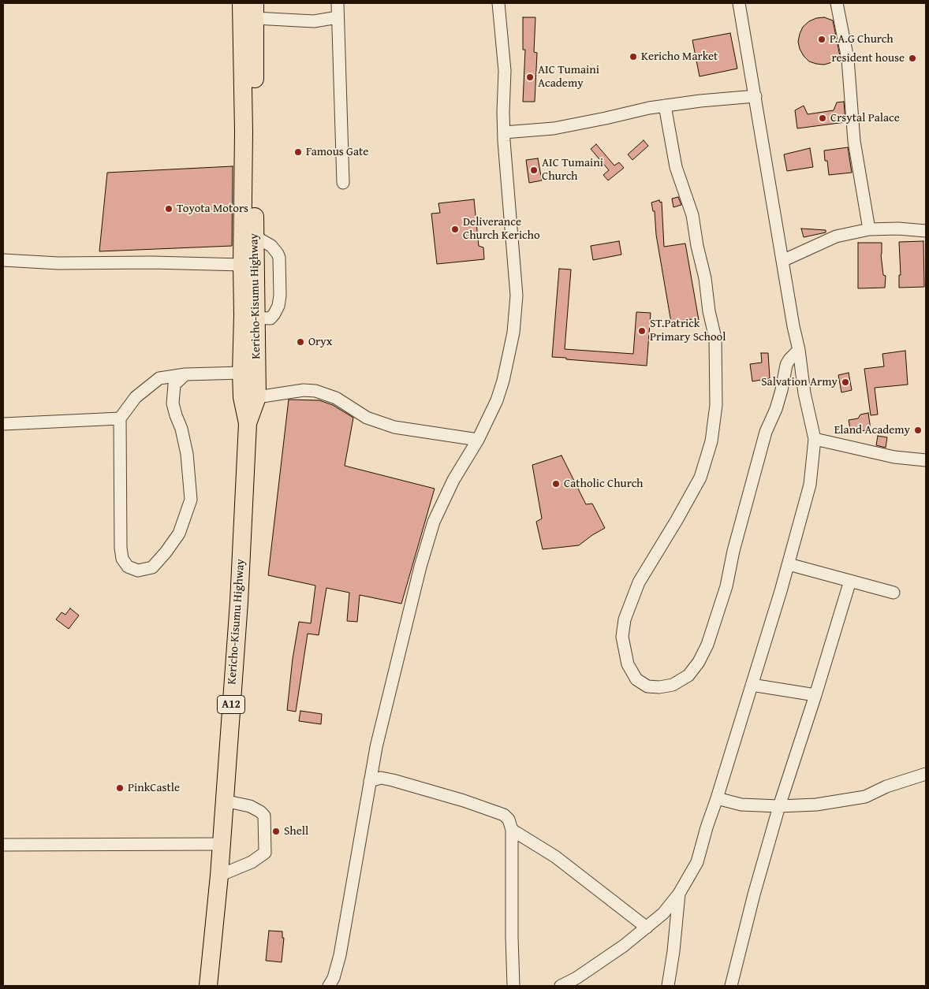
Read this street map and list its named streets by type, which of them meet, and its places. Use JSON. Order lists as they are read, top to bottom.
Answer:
{
  "streets": {
    "highway": ["Kericho-Kisumu Highway", "A12"]
  },
  "places": [
    "P.A.G Church",
    "Kericho Market",
    "resident house",
    "AIC Tumaini Academy",
    "Crsytal Palace",
    "Famous Gate",
    "AIC Tumaini Church",
    "Toyota Motors",
    "Deliverance Church Kericho",
    "ST.Patrick Primary School",
    "Oryx",
    "Salvation Army",
    "Eland Academy",
    "Catholic Church",
    "PinkCastle",
    "Shell"
  ]
}
